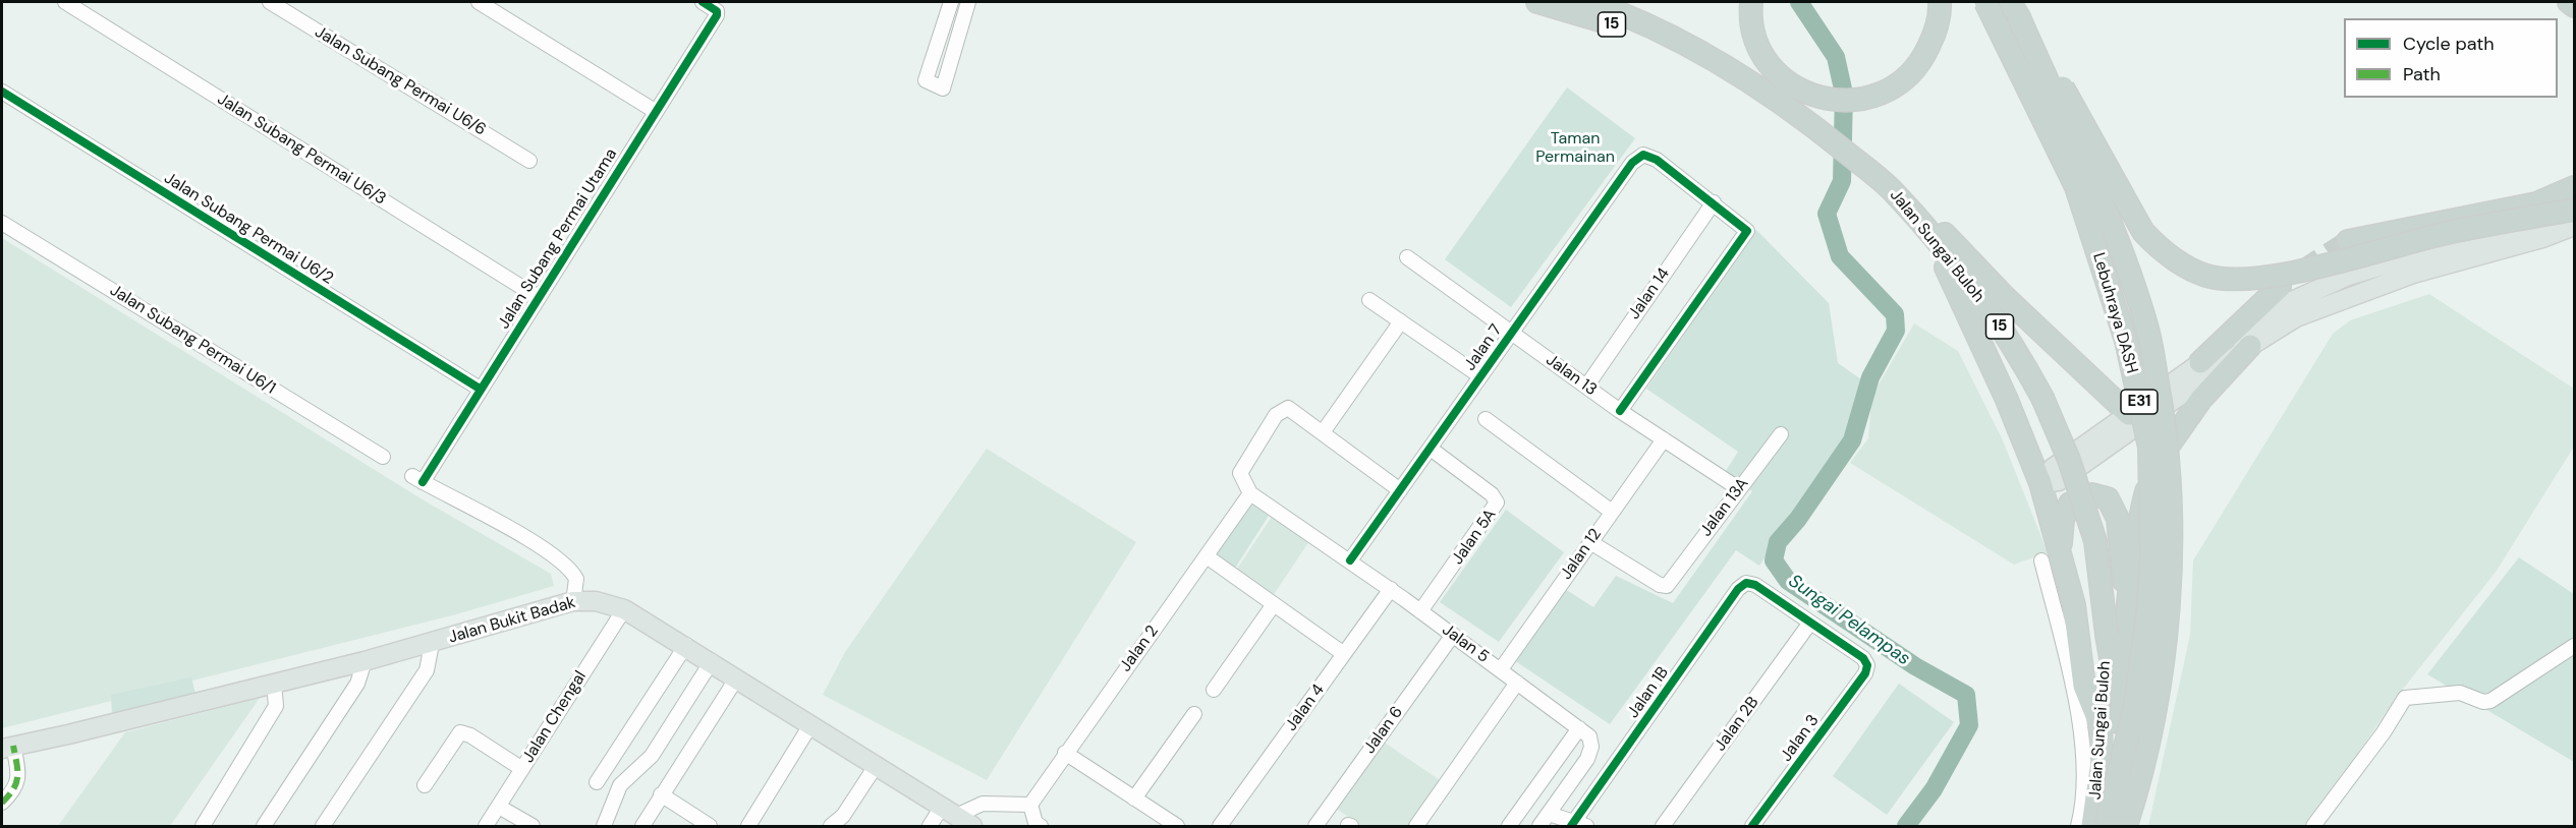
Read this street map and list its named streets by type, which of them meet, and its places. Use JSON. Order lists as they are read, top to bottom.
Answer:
{
  "streets": {
    "highway": [
      "15",
      "Jalan Sungai Buloh",
      "Lebuhraya DASH",
      "E31"
    ],
    "main road": ["Jalan Bukit Badak"],
    "street": [
      "Jalan Subang Permai U6/6",
      "Jalan Subang Permai U6/3",
      "Jalan Subang Permai U6/2",
      "Jalan Subang Permai Utama",
      "Jalan 14",
      "Jalan Subang Permai U6/1",
      "Jalan 7",
      "Jalan 13",
      "Jalan 13A",
      "Jalan 5A",
      "Jalan 12",
      "Jalan 5",
      "Jalan 2",
      "Jalan 1B",
      "Jalan 4",
      "Jalan Chengal",
      "Jalan 2B",
      "Jalan 6",
      "Jalan 3"
    ]
  },
  "crossings": [
    ["Jalan Subang Permai U6/3", "Jalan Subang Permai Utama"],
    ["Jalan Subang Permai U6/2", "Jalan Subang Permai Utama"],
    ["Jalan Subang Permai Utama", "Jalan Bukit Badak"],
    ["Jalan 14", "Jalan 7"],
    ["Jalan 14", "Jalan 13"],
    ["Jalan 7", "Jalan 13"],
    ["Jalan 7", "Jalan 5A"],
    ["Jalan 7", "Jalan 5"],
    ["Jalan 13", "Jalan 13A"],
    ["Jalan 13", "Jalan 12"],
    ["Jalan 13A", "Jalan 12"],
    ["Jalan 5A", "Jalan 5"],
    ["Jalan 12", "Jalan 5"],
    ["Jalan Bukit Badak", "Jalan Chengal"],
    ["Jalan 5", "Jalan 2"],
    ["Jalan 5", "Jalan 4"],
    ["Jalan 5", "Jalan 6"],
    ["Jalan 1B", "Jalan 2B"],
    ["Jalan 1B", "Jalan 3"],
    ["Jalan 2B", "Jalan 3"]
  ],
  "water": ["Sungai Pelampas"],
  "parks": ["Taman Permainan"],
  "legend": ["Cycle path", "Path"]
}
